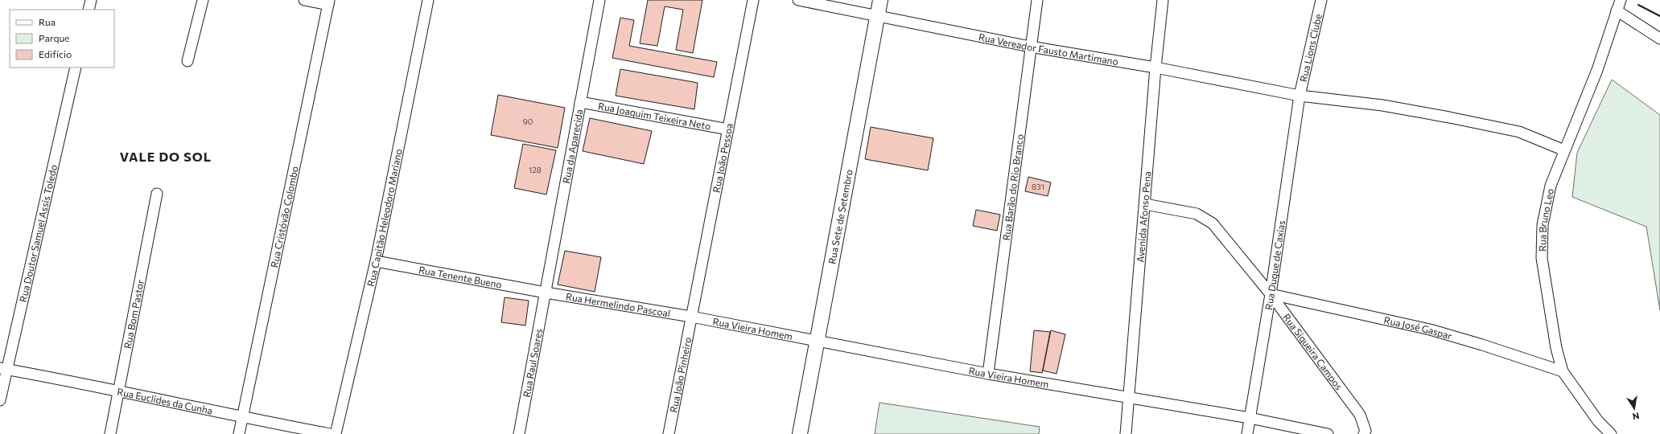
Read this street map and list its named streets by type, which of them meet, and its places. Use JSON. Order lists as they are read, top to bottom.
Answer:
{
  "streets": {
    "main road": ["Rua Sete de Setembro"],
    "street": [
      "Rua Lions Clube",
      "Rua Vereador Fausto Martimano",
      "Rua Joaquim Teixeira Neto",
      "Rua da Aparecida",
      "Rua João Pessoa",
      "Rua Barão do Rio Branco",
      "Rua Cristóvão Colombo",
      "Rua Capitão Heleodoro Mariano",
      "Avenida Afonso Pena",
      "Rua Bruno Leo",
      "Rua Doutor Samuel Assis Toledo",
      "Rua Duque de Caxias",
      "Rua Tenente Bueno",
      "Rua Hermelindo Pascoal",
      "Rua Bom Pastor",
      "Rua Vieira Homem",
      "Rua José Gaspar",
      "Rua Siqueira Campos",
      "Rua Raul Soares",
      "Rua João Pinheiro",
      "Rua Euclides da Cunha"
    ]
  },
  "crossings": [
    ["Rua Lions Clube", "Rua Vereador Fausto Martimano"],
    ["Rua Lions Clube", "Rua Duque de Caxias"],
    ["Rua Vereador Fausto Martimano", "Rua Barão do Rio Branco"],
    ["Rua Vereador Fausto Martimano", "Rua Sete de Setembro"],
    ["Rua Vereador Fausto Martimano", "Avenida Afonso Pena"],
    ["Rua Vereador Fausto Martimano", "Rua Bruno Leo"],
    ["Rua Vereador Fausto Martimano", "Rua Duque de Caxias"],
    ["Rua Joaquim Teixeira Neto", "Rua da Aparecida"],
    ["Rua Joaquim Teixeira Neto", "Rua João Pessoa"],
    ["Rua da Aparecida", "Rua Tenente Bueno"],
    ["Rua da Aparecida", "Rua Hermelindo Pascoal"],
    ["Rua da Aparecida", "Rua Raul Soares"],
    ["Rua João Pessoa", "Rua Hermelindo Pascoal"],
    ["Rua João Pessoa", "Rua Vieira Homem"],
    ["Rua João Pessoa", "Rua João Pinheiro"],
    ["Rua Barão do Rio Branco", "Rua Vieira Homem"],
    ["Rua Cristóvão Colombo", "Rua Euclides da Cunha"],
    ["Rua Capitão Heleodoro Mariano", "Rua Tenente Bueno"],
    ["Rua Sete de Setembro", "Rua Vieira Homem"],
    ["Avenida Afonso Pena", "Rua Vieira Homem"],
    ["Avenida Afonso Pena", "Rua Siqueira Campos"],
    ["Rua Bruno Leo", "Rua José Gaspar"],
    ["Rua Doutor Samuel Assis Toledo", "Rua Euclides da Cunha"],
    ["Rua Duque de Caxias", "Rua Vieira Homem"],
    ["Rua Duque de Caxias", "Rua José Gaspar"],
    ["Rua Duque de Caxias", "Rua Siqueira Campos"],
    ["Rua Tenente Bueno", "Rua Hermelindo Pascoal"],
    ["Rua Tenente Bueno", "Rua Raul Soares"],
    ["Rua Hermelindo Pascoal", "Rua Vieira Homem"],
    ["Rua Hermelindo Pascoal", "Rua Raul Soares"],
    ["Rua Hermelindo Pascoal", "Rua João Pinheiro"],
    ["Rua Bom Pastor", "Rua Euclides da Cunha"],
    ["Rua Vieira Homem", "Rua João Pinheiro"],
    ["Rua José Gaspar", "Rua Siqueira Campos"]
  ],
  "districts": ["VALE DO SOL"],
  "house_numbers": ["90", "128", "831"],
  "legend": ["Rua", "Parque", "Edifício"],
  "north": "bottom"
}
